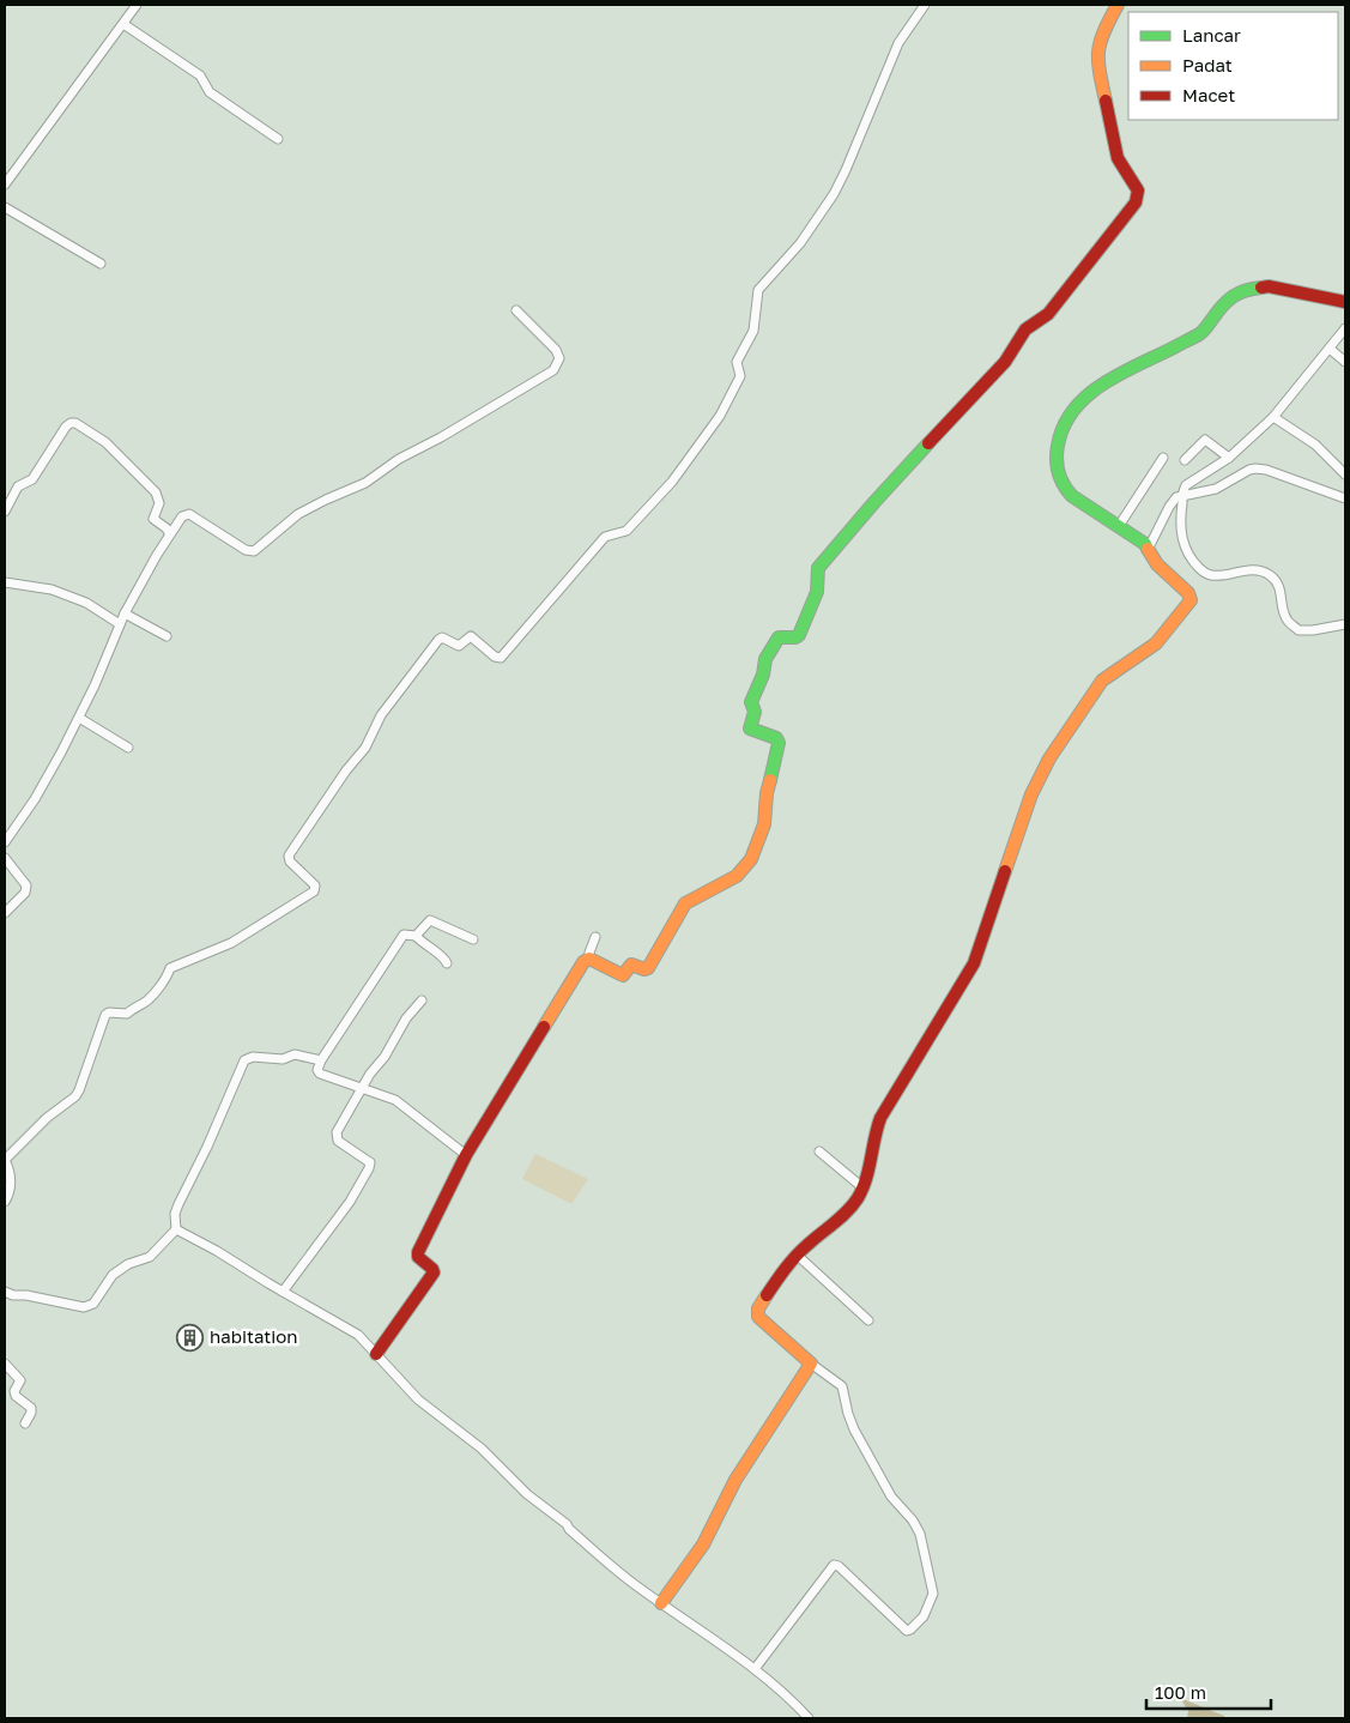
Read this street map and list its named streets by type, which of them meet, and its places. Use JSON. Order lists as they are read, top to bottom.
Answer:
{
  "places": {
    "building": ["habitation"]
  },
  "legend": ["Lancar", "Padat", "Macet"],
  "scale_bar": "100 m"
}
